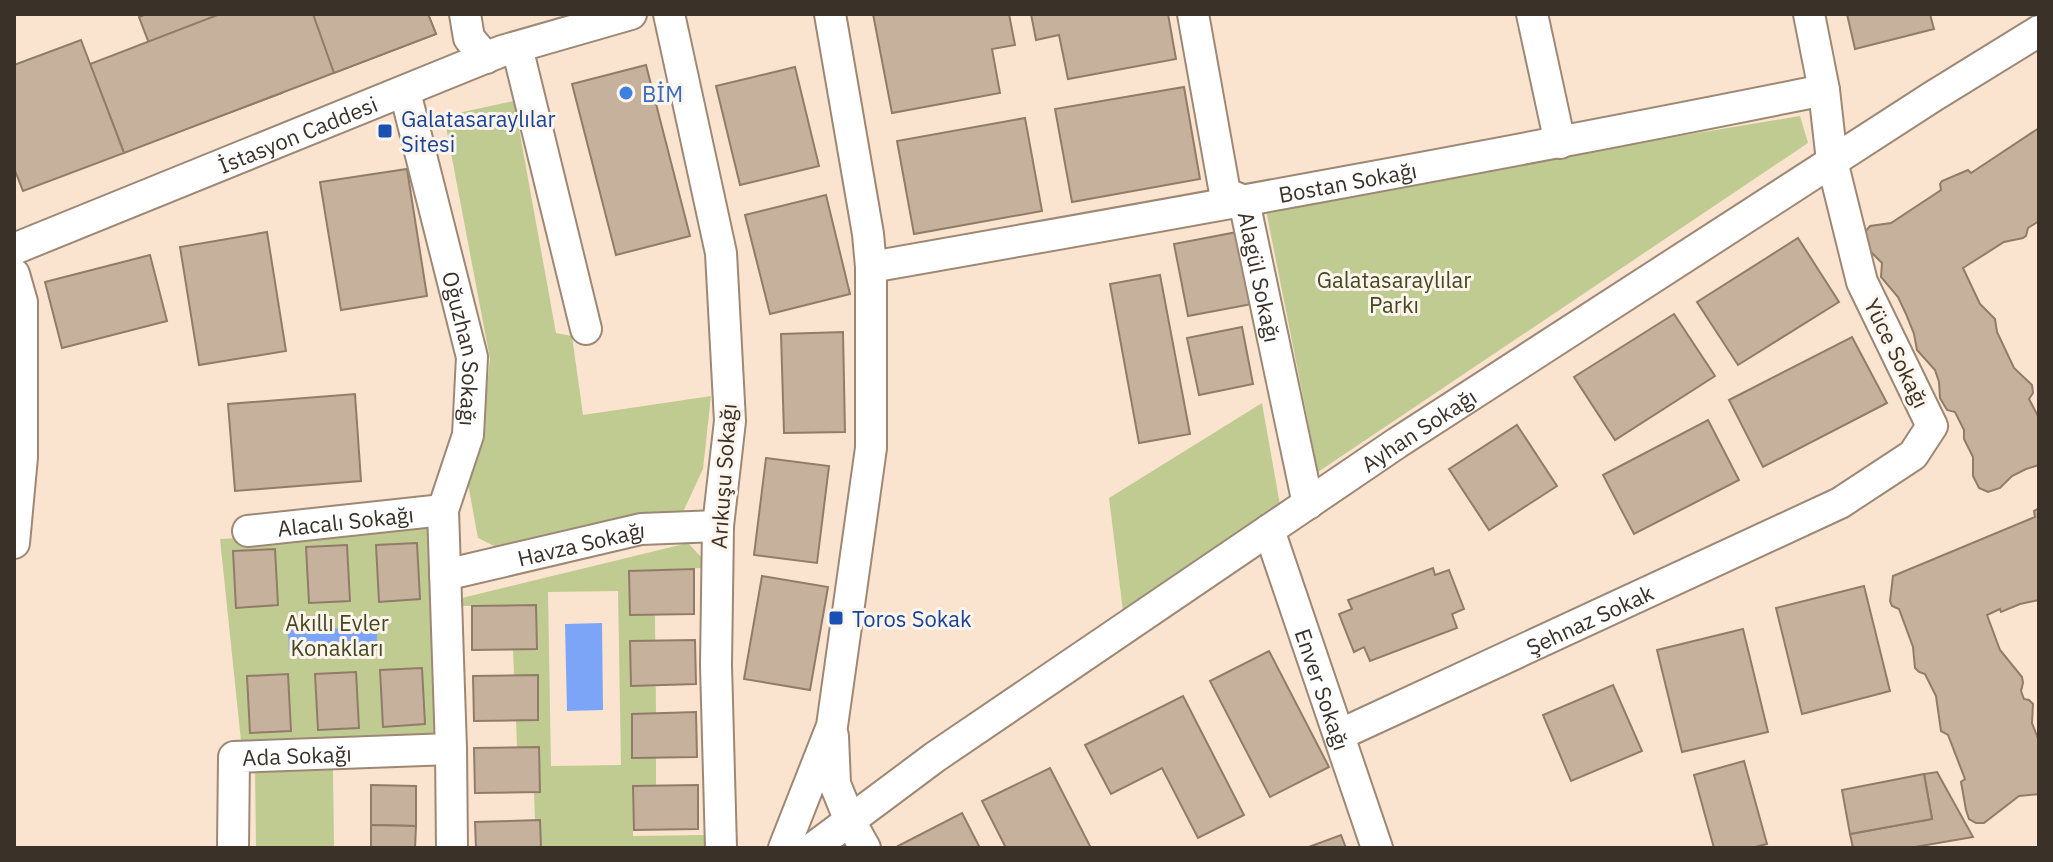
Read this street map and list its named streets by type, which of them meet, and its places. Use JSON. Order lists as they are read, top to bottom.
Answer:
{
  "streets": {
    "street": [
      "İstasyon Caddesi",
      "Bostan Sokağı",
      "Alagül Sokağı",
      "Oğuzhan Sokağı",
      "Yüce Sokağı",
      "Ayhan Sokağı",
      "Arıkuşu Sokağı",
      "Alacalı Sokağı",
      "Havza Sokağı",
      "Şehnaz Sokak",
      "Enver Sokağı",
      "Ada Sokağı"
    ]
  },
  "crossings": [
    ["İstasyon Caddesi", "Oğuzhan Sokağı"],
    ["Bostan Sokağı", "Alagül Sokağı"],
    ["Alagül Sokağı", "Ayhan Sokağı"],
    ["Oğuzhan Sokağı", "Alacalı Sokağı"],
    ["Oğuzhan Sokağı", "Havza Sokağı"],
    ["Oğuzhan Sokağı", "Ada Sokağı"],
    ["Yüce Sokağı", "Ayhan Sokağı"],
    ["Yüce Sokağı", "Şehnaz Sokak"],
    ["Ayhan Sokağı", "Enver Sokağı"],
    ["Arıkuşu Sokağı", "Havza Sokağı"],
    ["Şehnaz Sokak", "Enver Sokağı"]
  ],
  "parks": ["Galatasaraylılar Parkı", "Akıllı Evler Konakları"],
  "places": {
    "other": ["BİM"],
    "transit": ["Galatasaraylılar Sitesi", "Toros Sokak"]
  }
}
